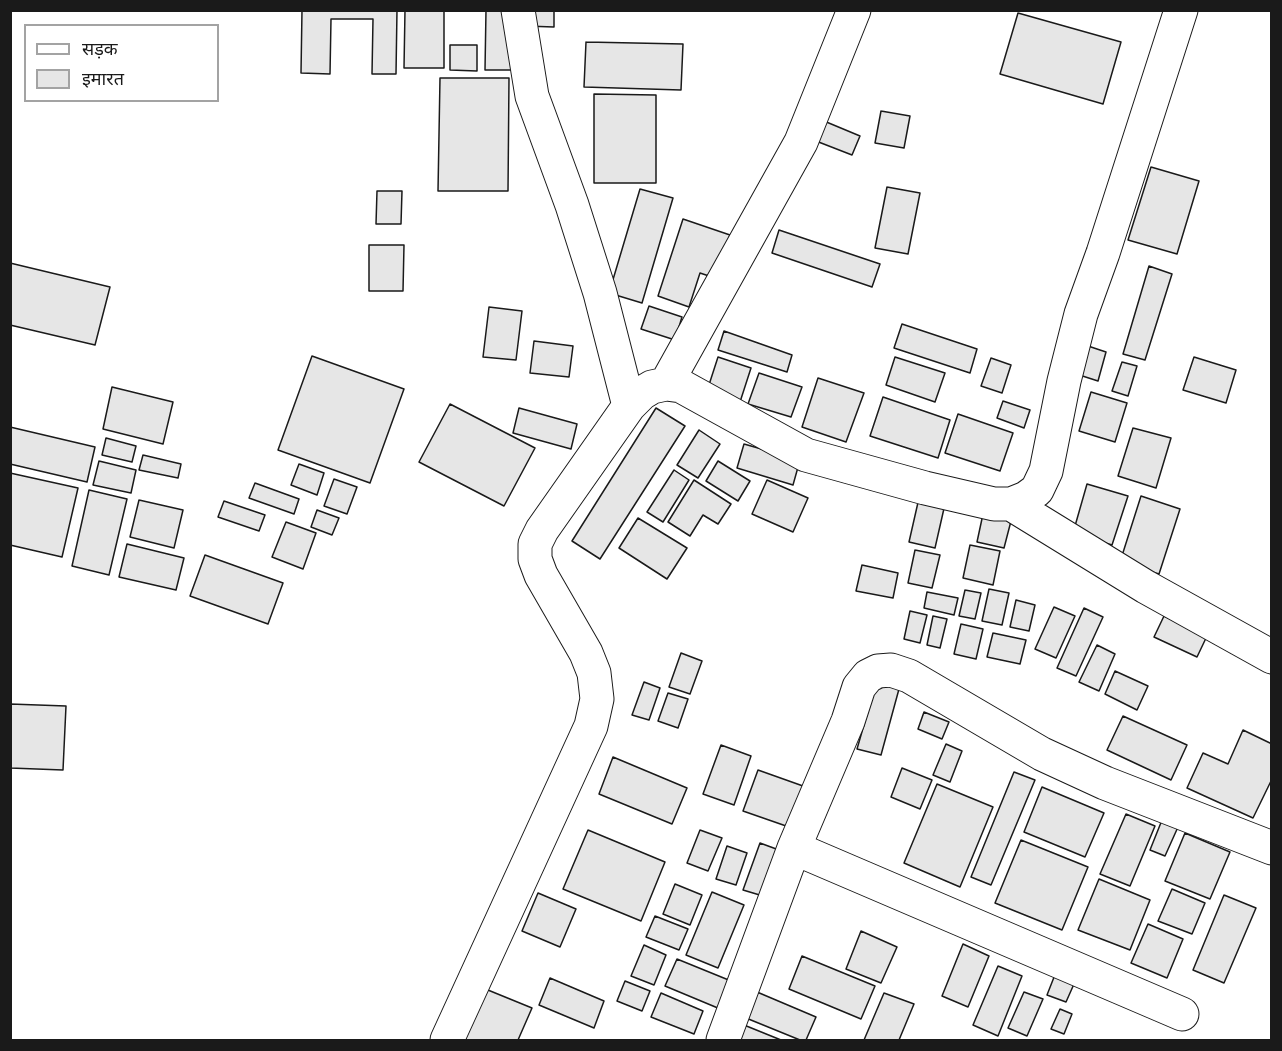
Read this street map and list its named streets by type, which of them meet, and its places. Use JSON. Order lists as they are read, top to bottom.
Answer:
{
  "legend": ["सड़क", "इमारत"]
}
